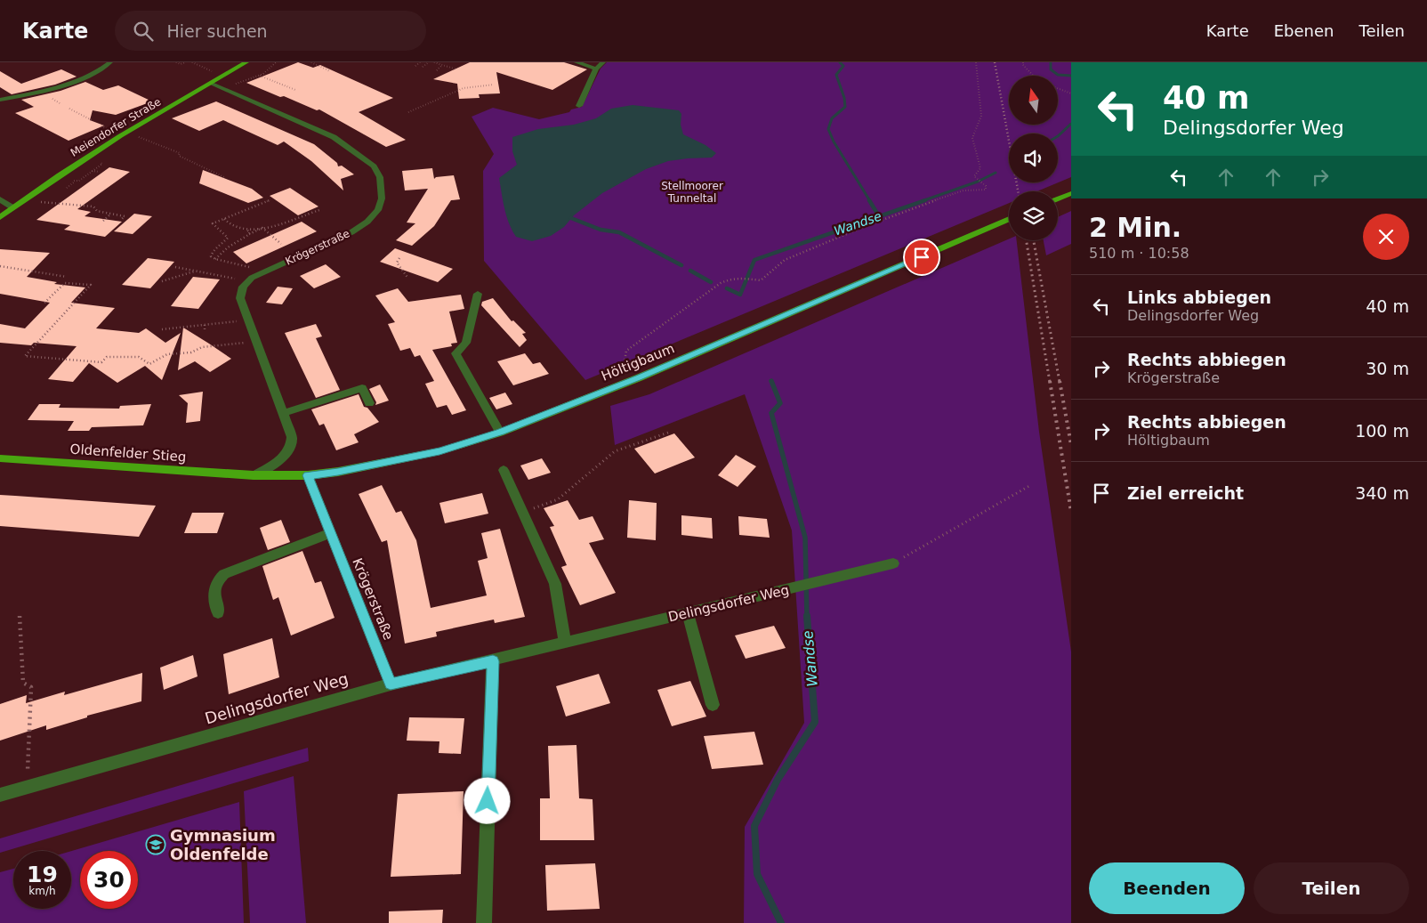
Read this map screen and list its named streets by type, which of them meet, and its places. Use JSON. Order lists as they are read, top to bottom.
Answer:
{
  "streets": {
    "main road": ["Meiendorfer Straße", "Höltigbaum", "Oldenfelder Stieg"],
    "street": ["Krögerstraße", "Delingsdorfer Weg"]
  },
  "crossings": [
    ["Meiendorfer Straße", "Krögerstraße"],
    ["Krögerstraße", "Höltigbaum"],
    ["Krögerstraße", "Delingsdorfer Weg"],
    ["Höltigbaum", "Oldenfelder Stieg"]
  ],
  "water": ["Wandse"],
  "parks": ["Stellmoorer Tunneltal"],
  "places": {
    "school or university": ["Gymnasium Oldenfelde"]
  },
  "north": "top",
  "page": {
    "header": "Karte",
    "search": "Hier suchen",
    "nav": ["Karte", "Ebenen", "Teilen"],
    "turn": ["40 m", "Delingsdorfer Weg"],
    "heading": ["2 Min.", "510 m · 10:58"],
    "list": [
      {
        "name": "Links abbiegen",
        "note": "Delingsdorfer Weg",
        "value": "40 m"
      },
      {
        "name": "Rechts abbiegen",
        "note": "Krögerstraße",
        "value": "30 m"
      },
      {
        "name": "Rechts abbiegen",
        "note": "Höltigbaum",
        "value": "100 m"
      },
      {
        "name": "Ziel erreicht",
        "value": "340 m"
      }
    ],
    "speed": "19 km/h",
    "limit": "30",
    "buttons": ["Beenden", "Teilen"]
  }
}
